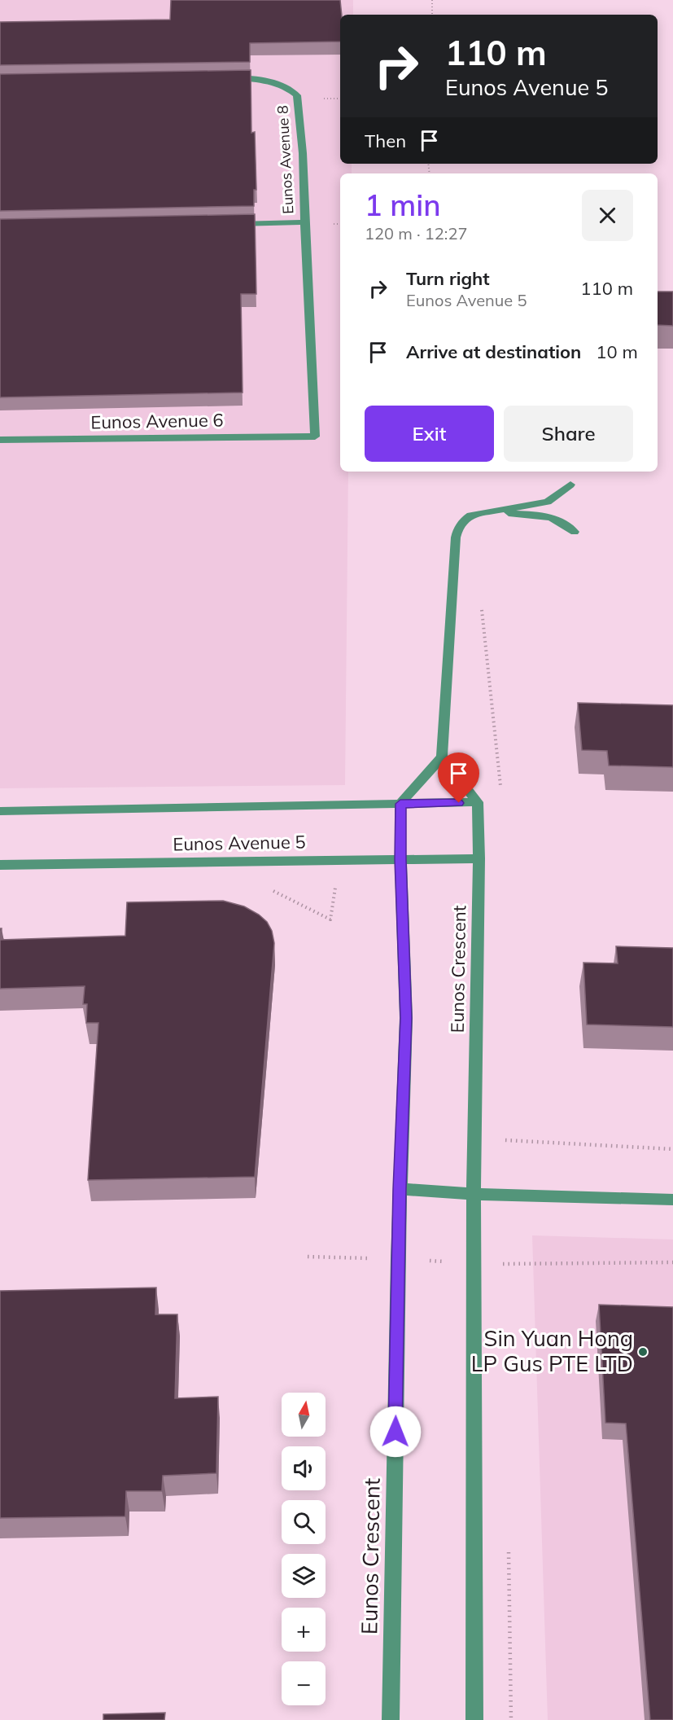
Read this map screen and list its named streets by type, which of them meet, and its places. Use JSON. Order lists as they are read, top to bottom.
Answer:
{
  "streets": {
    "street": [
      "Eunos Avenue 8",
      "Eunos Avenue 6",
      "Eunos Avenue 5",
      "Eunos Crescent"
    ]
  },
  "crossings": [
    ["Eunos Avenue 8", "Eunos Avenue 6"],
    ["Eunos Avenue 5", "Eunos Crescent"]
  ],
  "places": ["Sin Yuan Hong LP Gus PTE LTD"],
  "north": "top",
  "page": {
    "turn": ["110 m", "Eunos Avenue 5"],
    "then": "Then",
    "heading": ["1 min", "120 m · 12:27"],
    "list": [
      {
        "name": "Turn right",
        "note": "Eunos Avenue 5",
        "value": "110 m"
      },
      {
        "name": "Arrive at destination",
        "value": "10 m"
      }
    ],
    "buttons": ["Exit", "Share"],
    "map_buttons": ["+", "−"]
  }
}
